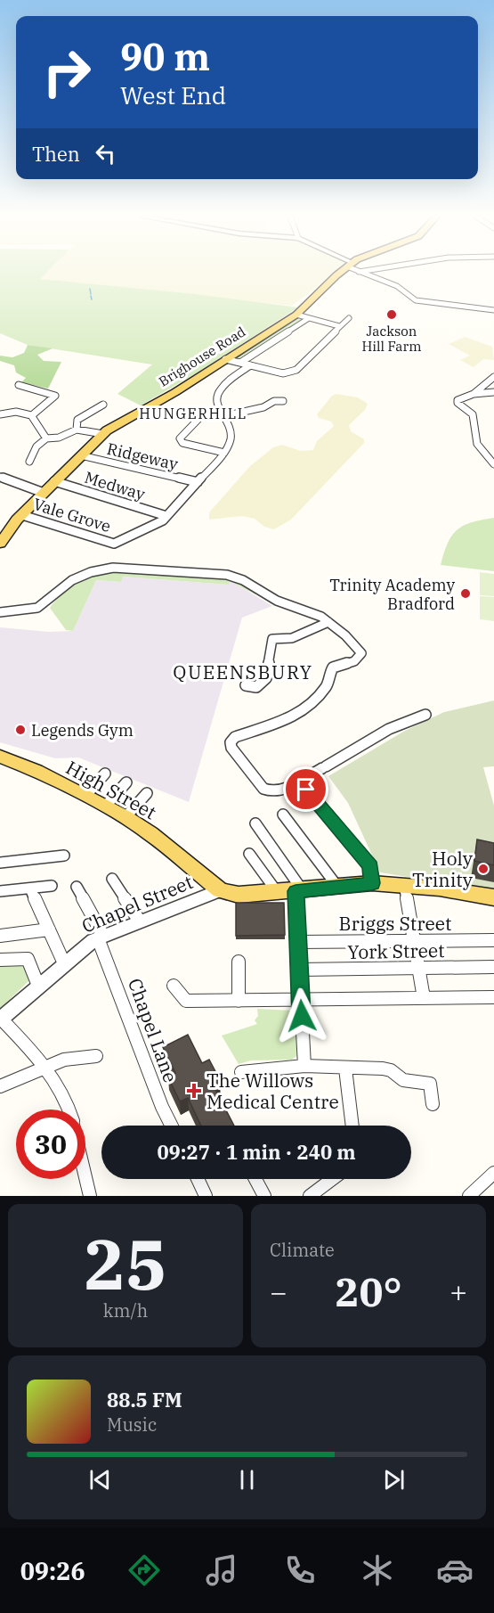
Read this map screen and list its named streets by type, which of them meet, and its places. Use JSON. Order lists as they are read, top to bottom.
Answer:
{
  "streets": {
    "main road": ["Brighouse Road", "High Street"],
    "street": [
      "Ridgeway",
      "Medway",
      "Vale Grove",
      "Chapel Street",
      "Briggs Street",
      "York Street",
      "Chapel Lane"
    ]
  },
  "crossings": [
    ["Brighouse Road", "Ridgeway"],
    ["Brighouse Road", "Medway"],
    ["Brighouse Road", "Vale Grove"],
    ["Medway", "Vale Grove"],
    ["High Street", "Chapel Street"],
    ["Chapel Street", "Chapel Lane"]
  ],
  "districts": ["HUNGERHILL", "QUEENSBURY"],
  "places": {
    "other": [
      "Jackson Hill Farm",
      "Trinity Academy Bradford",
      "Legends Gym",
      "Holy Trinity"
    ],
    "health": ["The Willows Medical Centre"]
  },
  "page": {
    "turn": ["90 m", "West End"],
    "then": "Then",
    "limit": "30",
    "trip": "09:27 · 1 min · 240 m",
    "tile": [
      ["25", "km/h"],
      "Climate"
    ],
    "heat": ["−", "20°", "+"],
    "song": ["88.5 FM", "Music"],
    "tabs": "09:26"
  }
}
